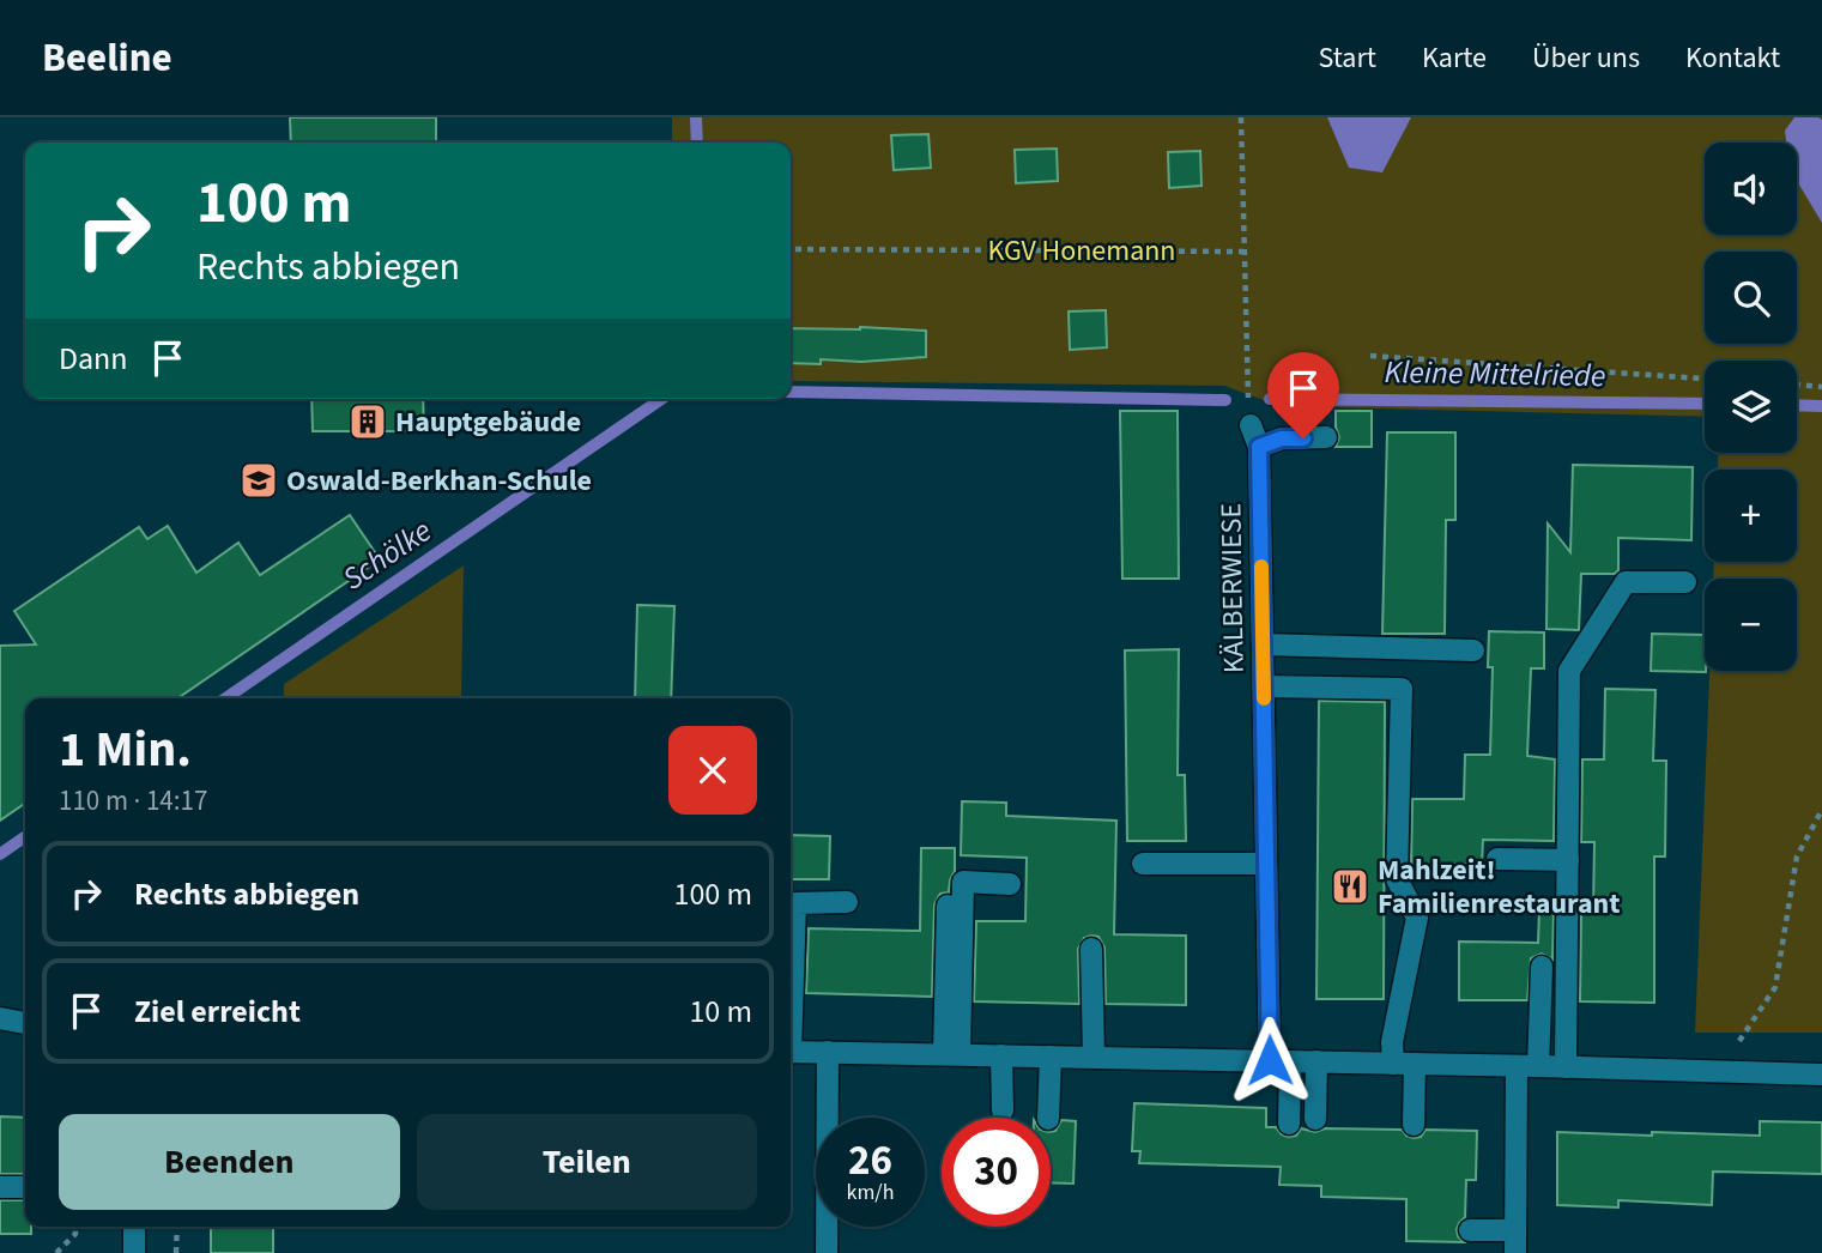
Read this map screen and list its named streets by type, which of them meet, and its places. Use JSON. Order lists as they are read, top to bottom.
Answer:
{
  "streets": {
    "street": ["KÄLBERWIESE"]
  },
  "water": ["Kleine Mittelriede", "Schölke"],
  "parks": ["KGV Honemann"],
  "places": {
    "building": ["Hauptgebäude"],
    "school or university": ["Oswald-Berkhan-Schule"],
    "restaurant": ["Mahlzeit! Familienrestaurant"]
  },
  "page": {
    "header": "Beeline",
    "nav": [
      "Start",
      "Karte",
      "Über uns",
      "Kontakt"
    ],
    "map_buttons": ["+", "−"],
    "turn": ["100 m", "Rechts abbiegen"],
    "then": "Dann",
    "heading": ["1 Min.", "110 m · 14:17"],
    "list": [
      {
        "name": "Rechts abbiegen",
        "value": "100 m"
      },
      {
        "name": "Ziel erreicht",
        "value": "10 m"
      }
    ],
    "buttons": ["Beenden", "Teilen"],
    "speed": "26 km/h",
    "limit": "30"
  }
}
